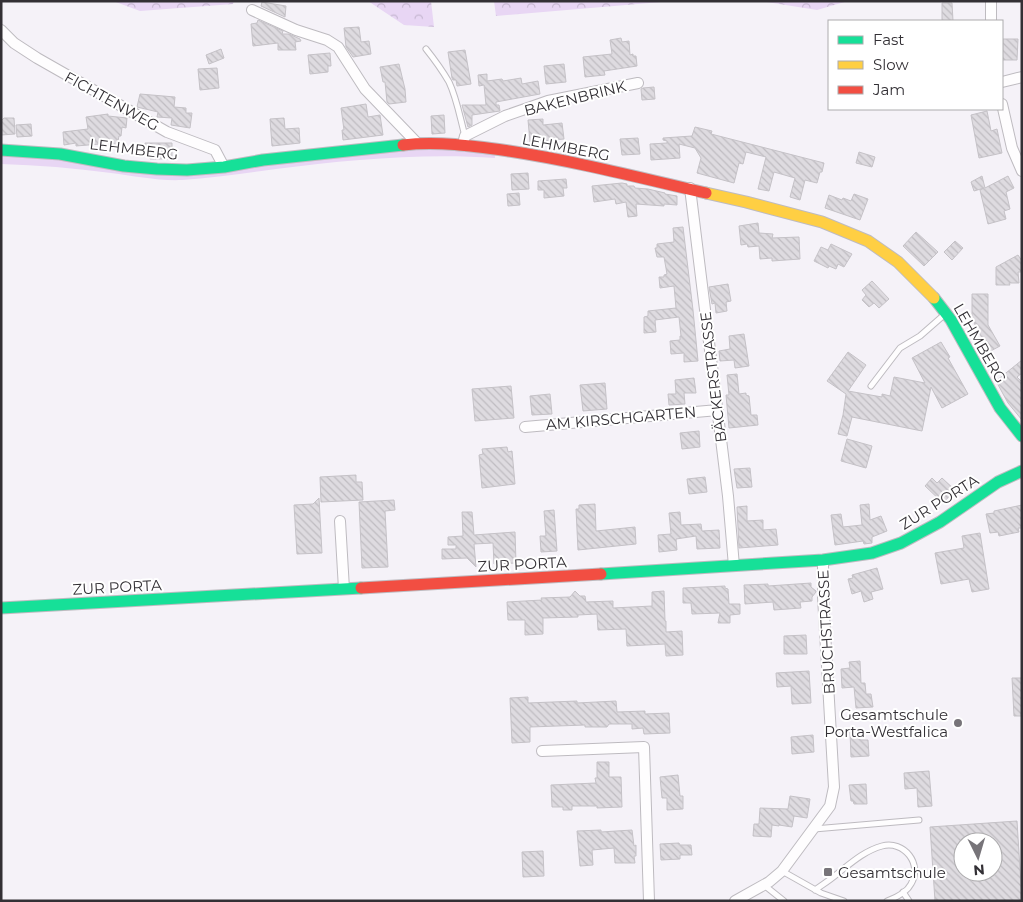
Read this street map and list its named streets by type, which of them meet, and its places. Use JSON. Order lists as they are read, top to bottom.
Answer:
{
  "streets": {
    "street": [
      "BAKENBRINK",
      "FICHTENWEG",
      "LEHMBERG",
      "BÄCKERSTRASSE",
      "AM KIRSCHGARTEN",
      "ZUR PORTA",
      "BRUCHSTRASSE"
    ]
  },
  "crossings": [
    ["BAKENBRINK", "LEHMBERG"],
    ["FICHTENWEG", "LEHMBERG"],
    ["LEHMBERG", "BÄCKERSTRASSE"],
    ["BÄCKERSTRASSE", "AM KIRSCHGARTEN"],
    ["BÄCKERSTRASSE", "ZUR PORTA"],
    ["ZUR PORTA", "BRUCHSTRASSE"]
  ],
  "places": {
    "other": ["Gesamtschule Porta-Westfalica"],
    "transit": ["Gesamtschule"]
  },
  "legend": ["Fast", "Slow", "Jam"],
  "north": "bottom"
}
